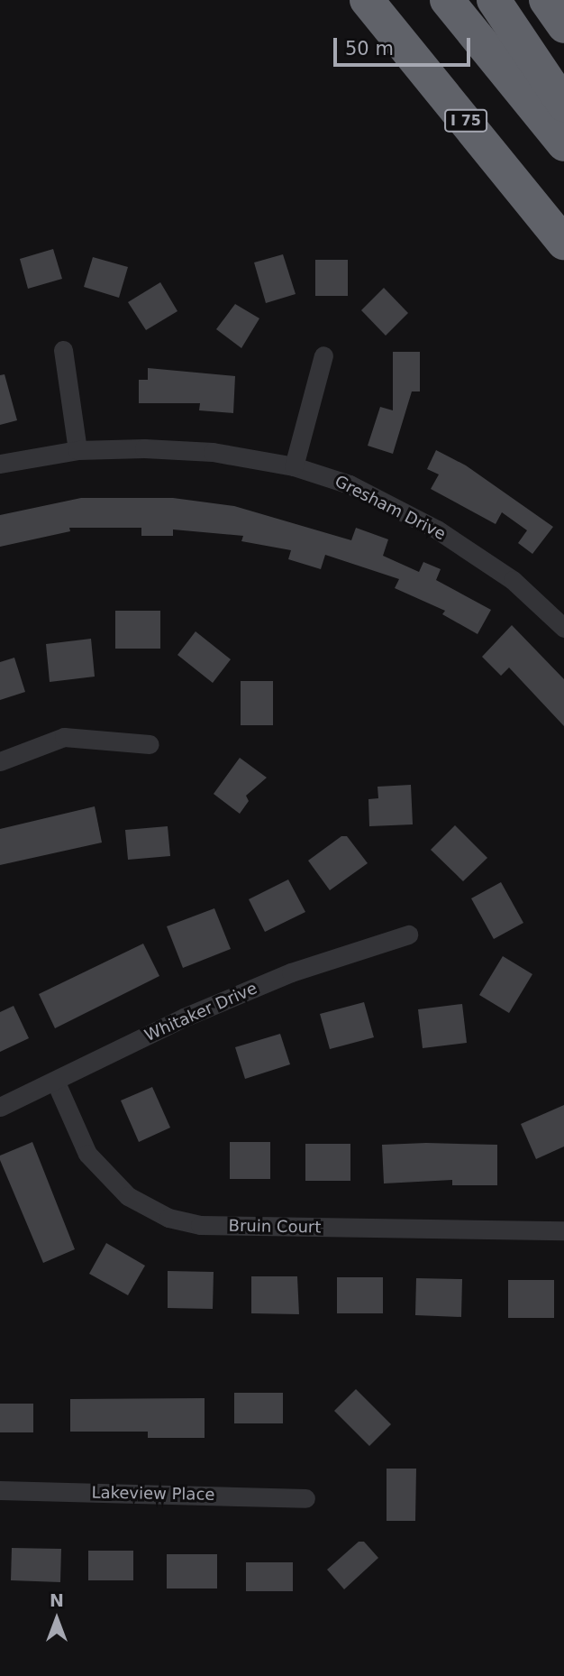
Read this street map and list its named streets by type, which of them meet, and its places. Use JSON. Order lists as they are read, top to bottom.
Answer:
{
  "streets": {
    "highway": ["I 75"],
    "street": [
      "Gresham Drive",
      "Whitaker Drive",
      "Bruin Court",
      "Lakeview Place"
    ]
  },
  "crossings": [
    ["Whitaker Drive", "Bruin Court"]
  ],
  "scale_bar": "50 m",
  "north": "top"
}
